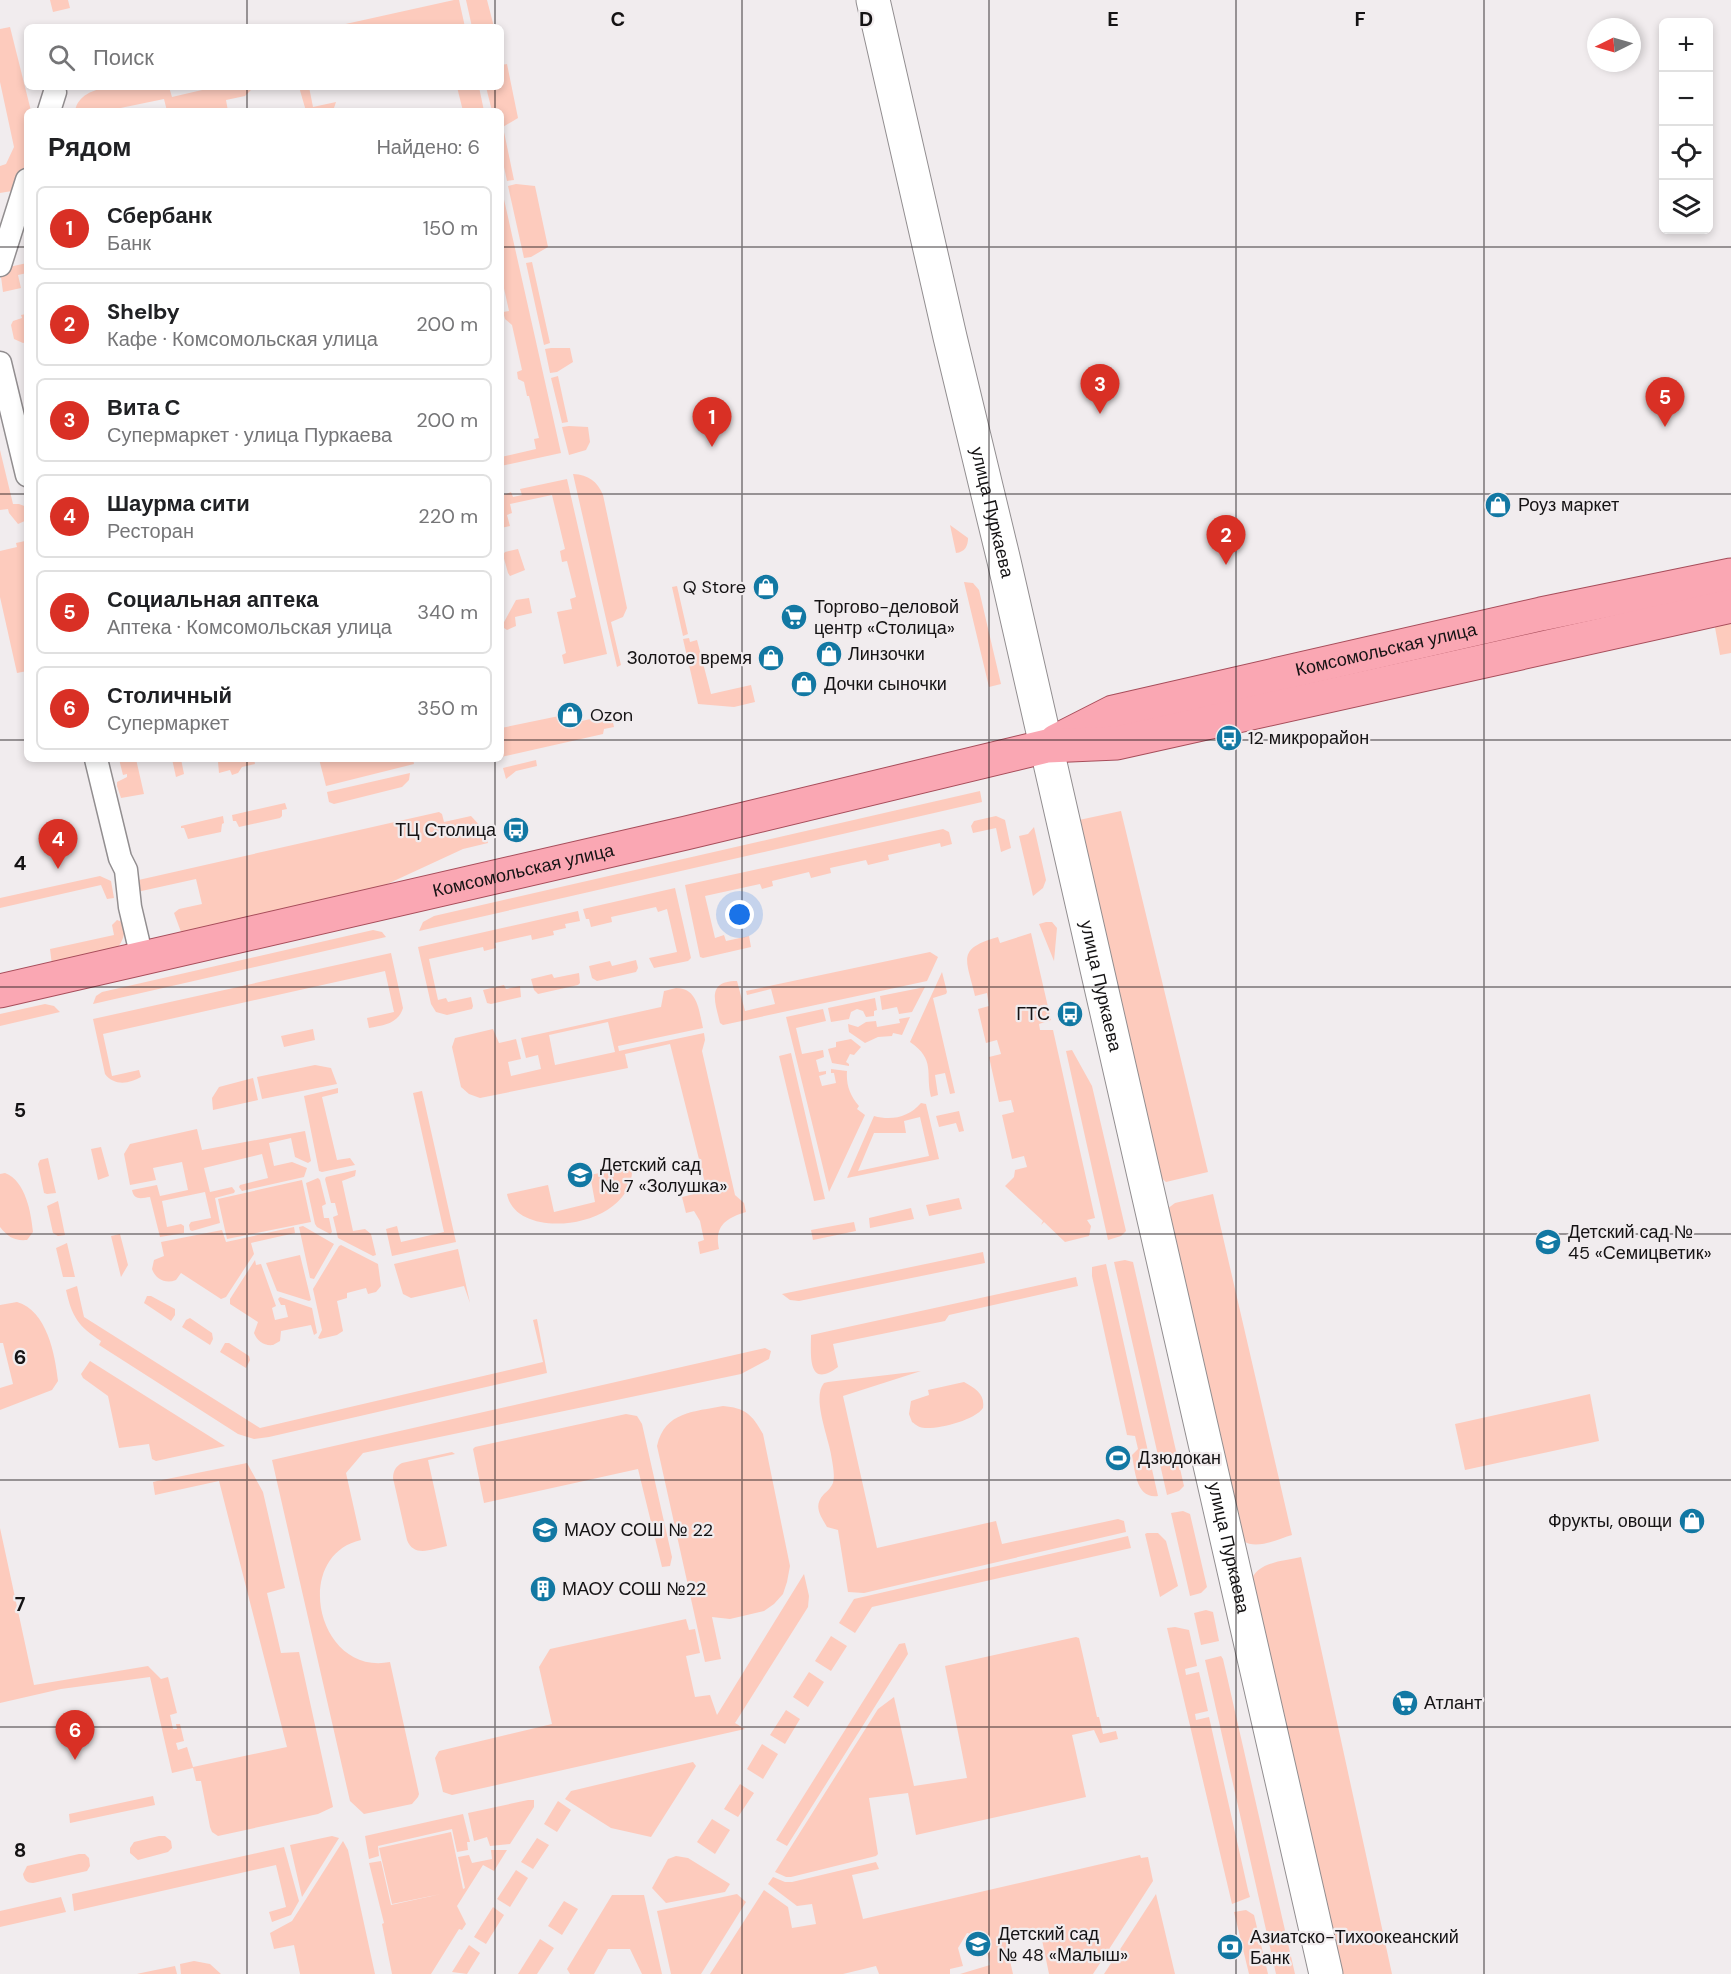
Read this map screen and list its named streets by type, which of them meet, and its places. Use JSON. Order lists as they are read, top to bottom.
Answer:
{
  "streets": {
    "main road": ["улица Пуркаева", "Комсомольская улица"]
  },
  "crossings": [
    ["улица Пуркаева", "Комсомольская улица"]
  ],
  "places": {
    "shop": [
      "Роуз маркет",
      "Q Store",
      "Линзочки",
      "Золотое время",
      "Дочки сыночки",
      "Ozon",
      "Фрукты, овощи"
    ],
    "supermarket": ["Торгово-деловой центр «Столица»", "Атлант"],
    "bus stop": ["12 микрорайон", "ТЦ Столица", "ГТС"],
    "school or university": [
      "Детский сад № 7 «Золушка»",
      "Детский сад № 45 «Семицветик»",
      "МАОУ СОШ № 22",
      "Детский сад № 48 «Малыш»"
    ],
    "sports": ["Дзюдокан"],
    "building": ["МАОУ СОШ №22"],
    "bank": ["Азиатско-Тихоокеанский Банк"]
  },
  "north": "left",
  "page": {
    "map_buttons": ["+", "−"],
    "search": "Поиск",
    "heading": ["Рядом", "Найдено: 6"],
    "list": [
      {
        "mark": "1",
        "name": "Сбербанк",
        "note": "Банк",
        "value": "150 m"
      },
      {
        "mark": "2",
        "name": "Shelby",
        "note": "Кафе · Комсомольская улица",
        "value": "200 m"
      },
      {
        "mark": "3",
        "name": "Вита С",
        "note": "Супермаркет · улица Пуркаева",
        "value": "200 m"
      },
      {
        "mark": "4",
        "name": "Шаурма сити",
        "note": "Ресторан",
        "value": "220 m"
      },
      {
        "mark": "5",
        "name": "Социальная аптека",
        "note": "Аптека · Комсомольская улица",
        "value": "340 m"
      },
      {
        "mark": "6",
        "name": "Столичный",
        "note": "Супермаркет",
        "value": "350 m"
      }
    ],
    "pins": [
      "3",
      "5",
      "1",
      "2",
      "4",
      "6"
    ]
  },
  "grid": {
    "columns": [
      "C",
      "D",
      "E",
      "F"
    ],
    "rows": [
      "4",
      "5",
      "6",
      "7",
      "8"
    ]
  }
}
